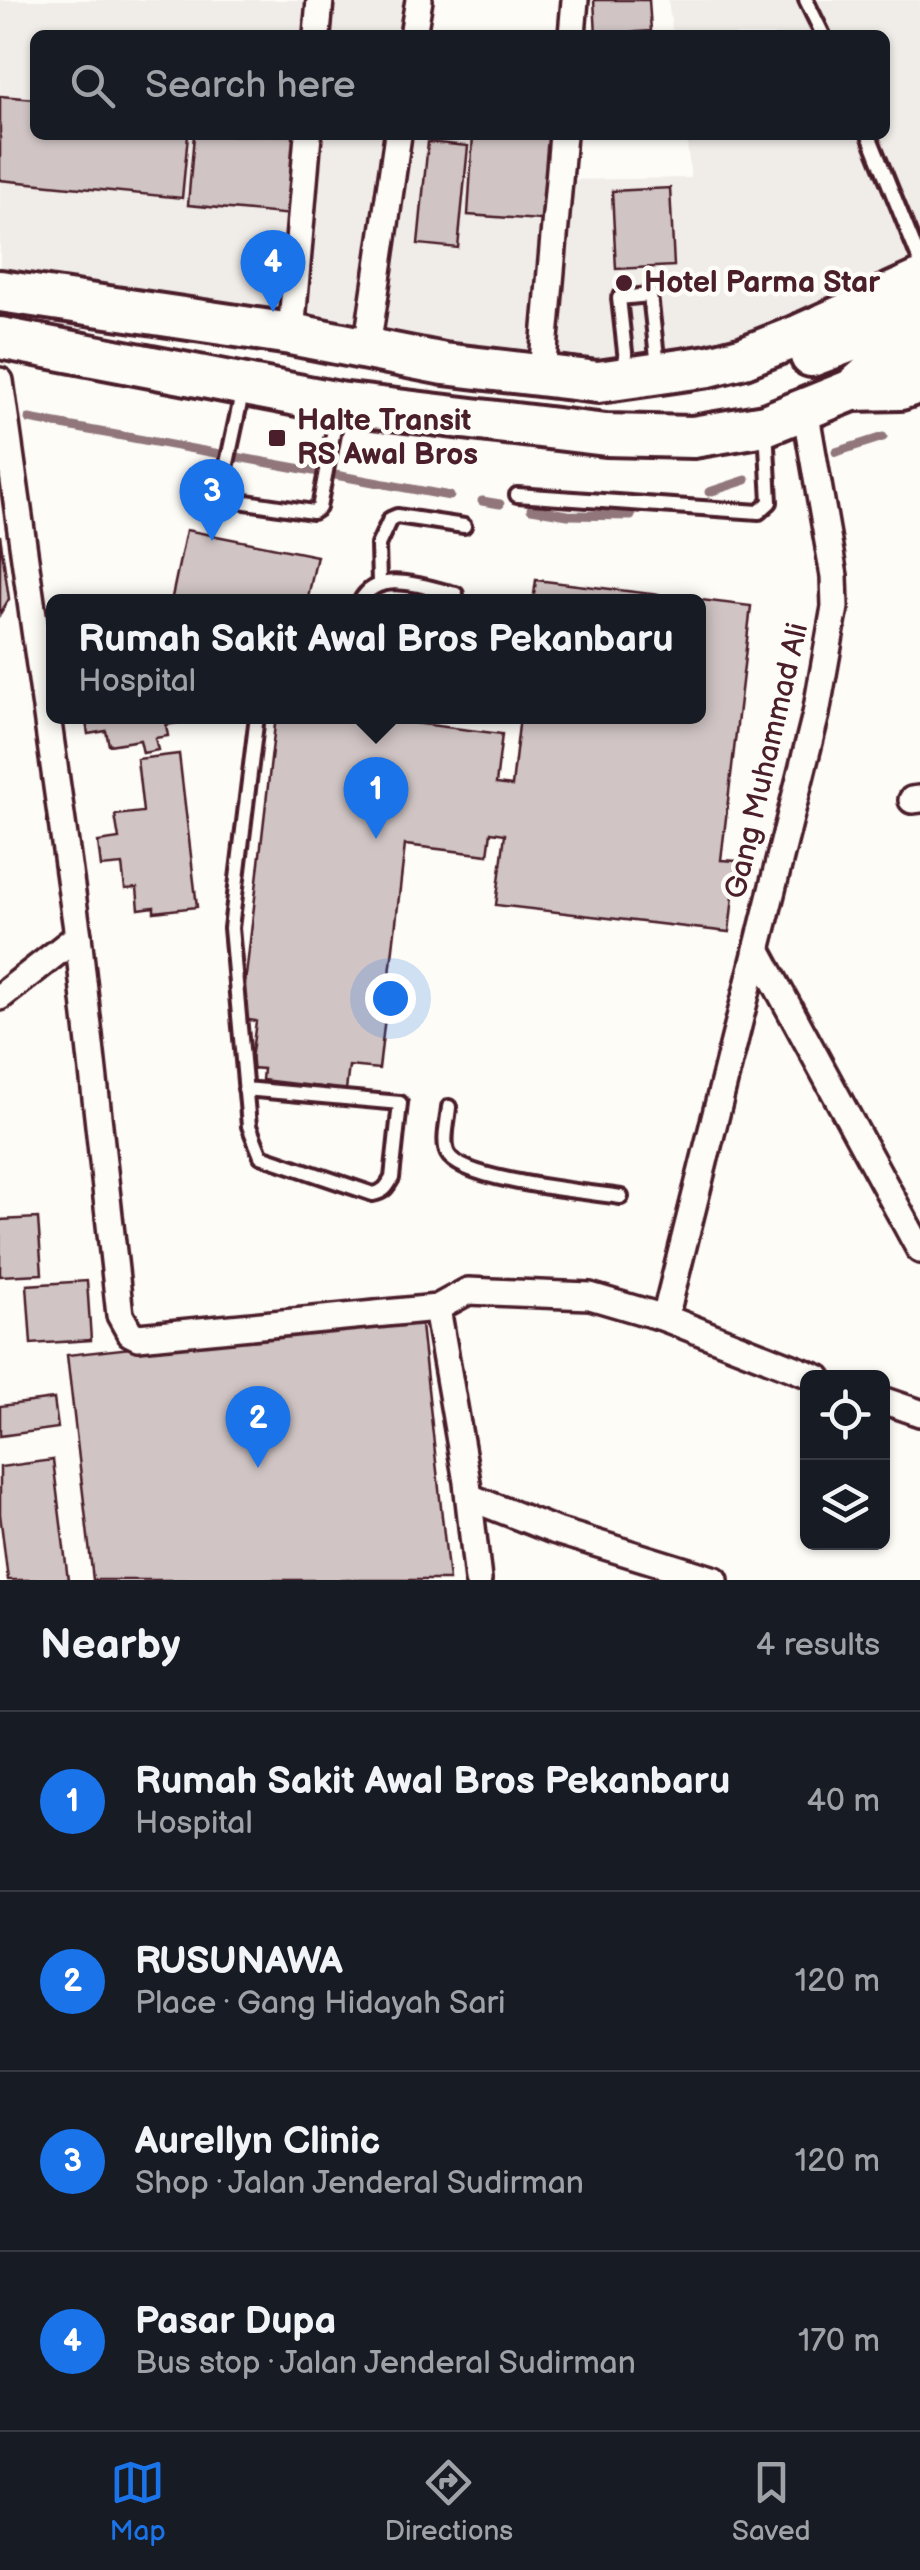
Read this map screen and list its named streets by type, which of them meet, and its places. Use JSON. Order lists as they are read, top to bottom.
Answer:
{
  "streets": {
    "street": ["Gang Muhammad Ali"]
  },
  "places": {
    "other": ["Hotel Parma Star"],
    "transit": ["Halte Transit RS Awal Bros"]
  },
  "page": {
    "search": "Search here",
    "pins": [
      "4",
      "3",
      "1",
      "2"
    ],
    "popup": ["Rumah Sakit Awal Bros Pekanbaru", "Hospital"],
    "heading": ["Nearby", "4 results"],
    "list": [
      {
        "mark": "1",
        "name": "Rumah Sakit Awal Bros Pekanbaru",
        "note": "Hospital",
        "value": "40 m"
      },
      {
        "mark": "2",
        "name": "RUSUNAWA",
        "note": "Place · Gang Hidayah Sari",
        "value": "120 m"
      },
      {
        "mark": "3",
        "name": "Aurellyn Clinic",
        "note": "Shop · Jalan Jenderal Sudirman",
        "value": "120 m"
      },
      {
        "mark": "4",
        "name": "Pasar Dupa",
        "note": "Bus stop · Jalan Jenderal Sudirman",
        "value": "170 m"
      }
    ],
    "nav": ["Map", "Directions", "Saved"]
  }
}
